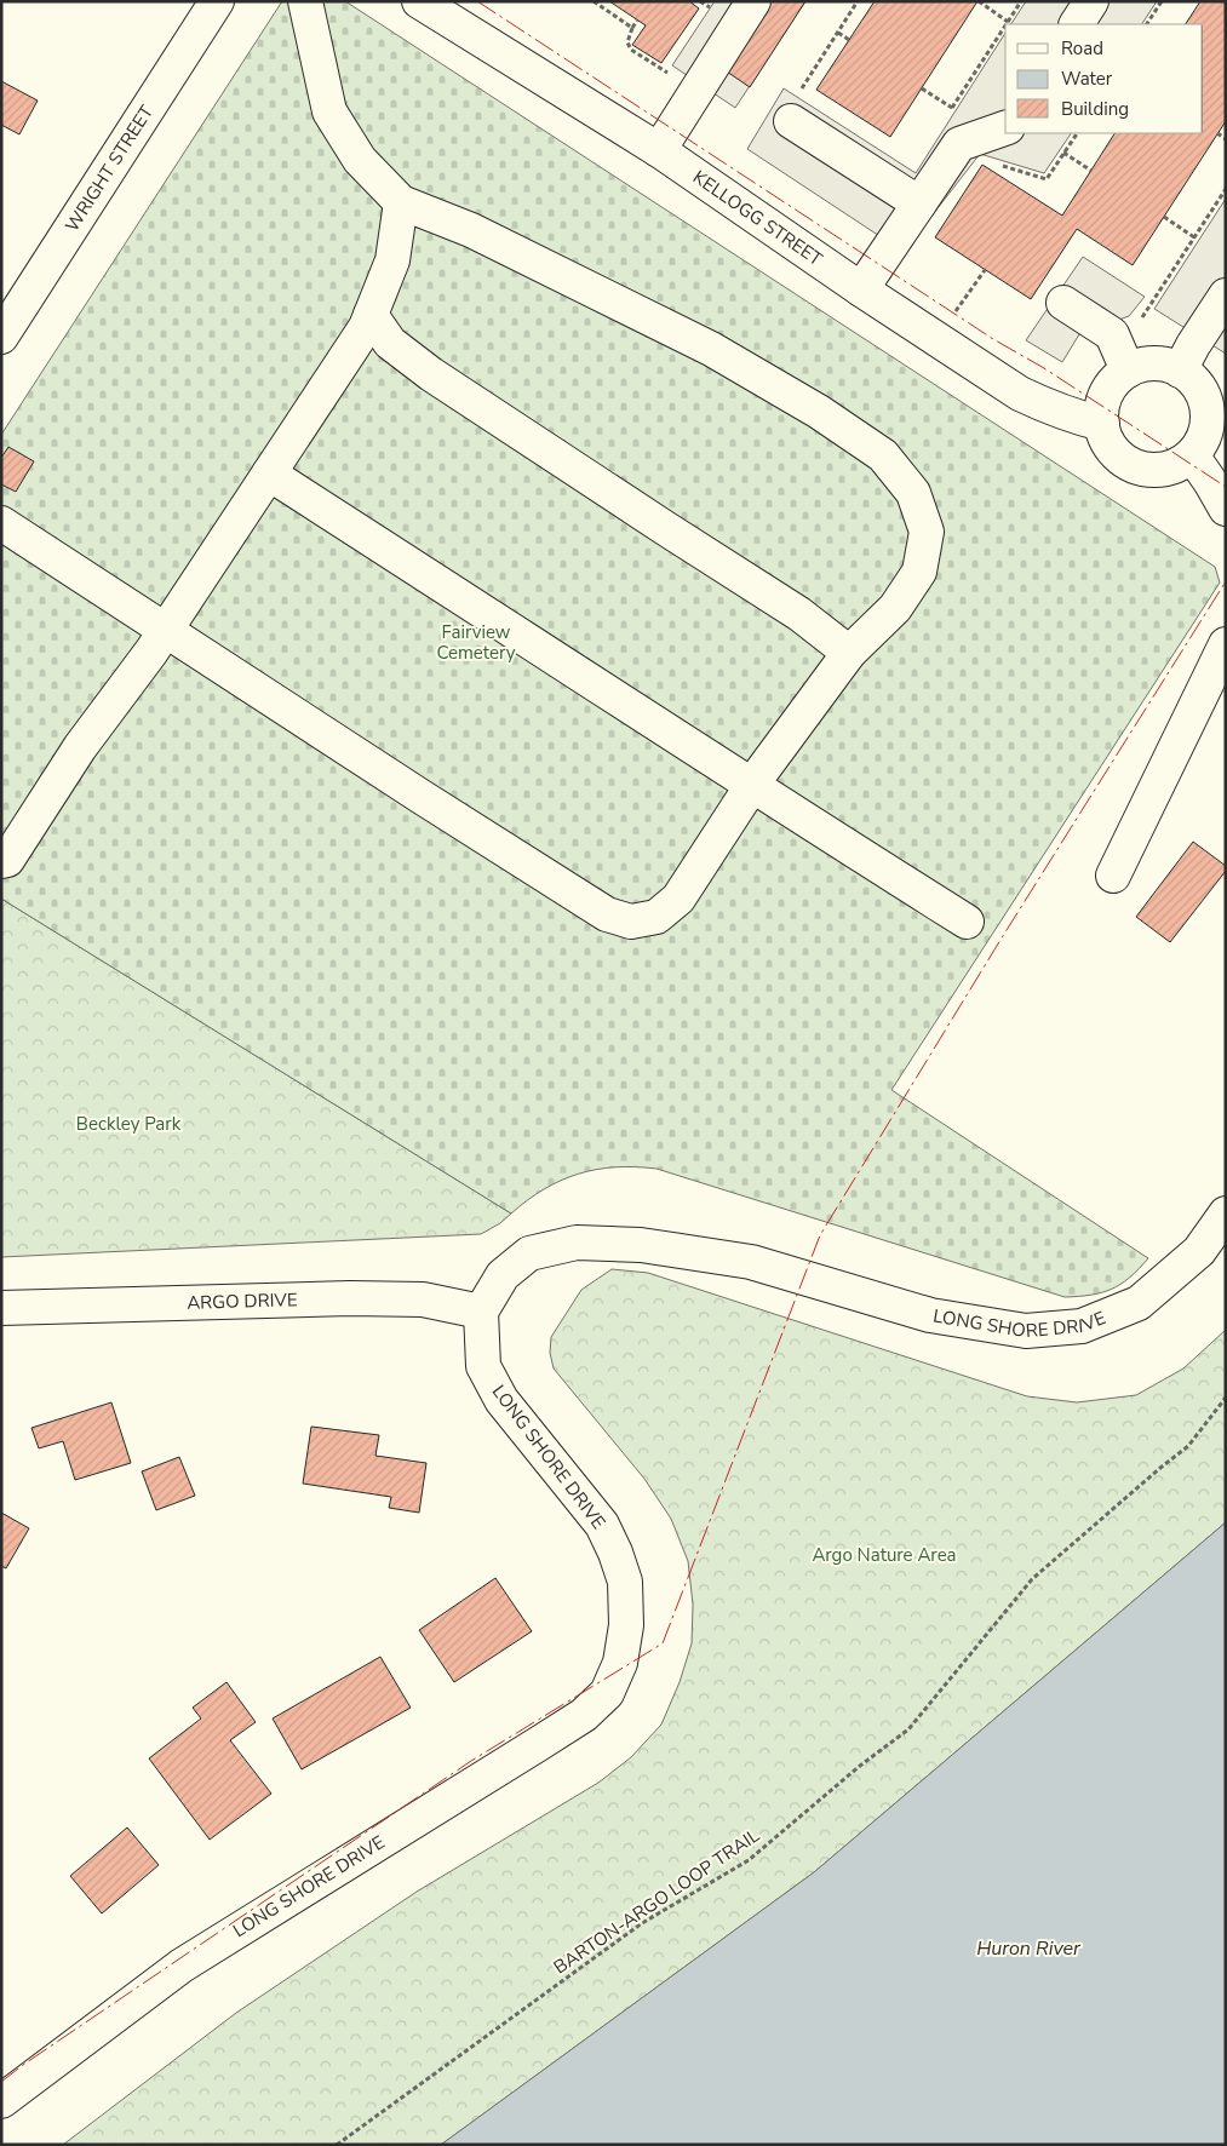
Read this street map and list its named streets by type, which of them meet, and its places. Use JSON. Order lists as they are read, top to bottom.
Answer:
{
  "streets": {
    "street": [
      "WRIGHT STREET",
      "KELLOGG STREET",
      "ARGO DRIVE",
      "LONG SHORE DRIVE"
    ],
    "path": ["BARTON-ARGO LOOP TRAIL"]
  },
  "crossings": [
    ["ARGO DRIVE", "LONG SHORE DRIVE"]
  ],
  "water": ["Huron River"],
  "parks": ["Fairview Cemetery", "Beckley Park", "Argo Nature Area"],
  "legend": ["Road", "Water", "Building"]
}
